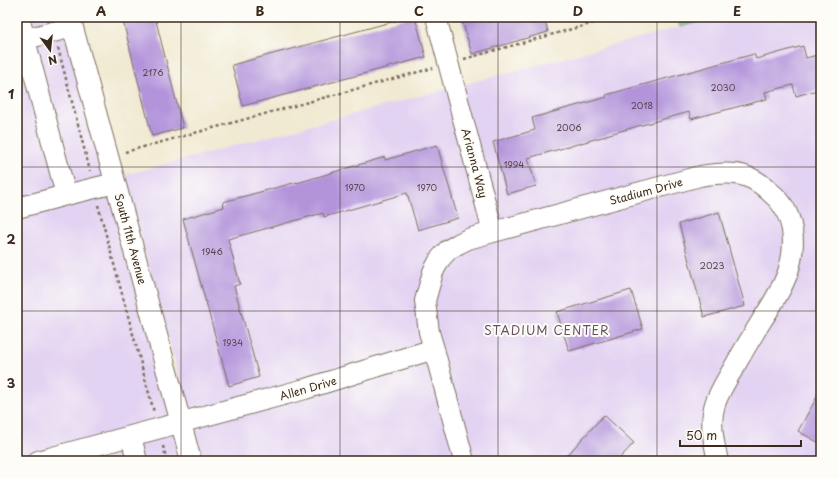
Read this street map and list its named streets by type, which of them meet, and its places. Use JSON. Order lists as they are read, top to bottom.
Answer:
{
  "streets": {
    "street": [
      "Arianna Way",
      "Stadium Drive",
      "South 11th Avenue",
      "Allen Drive"
    ]
  },
  "crossings": [
    ["Arianna Way", "Stadium Drive"],
    ["Stadium Drive", "Allen Drive"],
    ["South 11th Avenue", "Allen Drive"]
  ],
  "districts": ["STADIUM CENTER"],
  "house_numbers": [
    "2176",
    "2030",
    "2018",
    "2006",
    "1994",
    "1970",
    "1970",
    "1946",
    "2023",
    "1934"
  ],
  "scale_bar": "50 m",
  "north": "bottom",
  "grid": {
    "columns": [
      "A",
      "B",
      "C",
      "D",
      "E"
    ],
    "rows": ["1", "2", "3"]
  }
}
